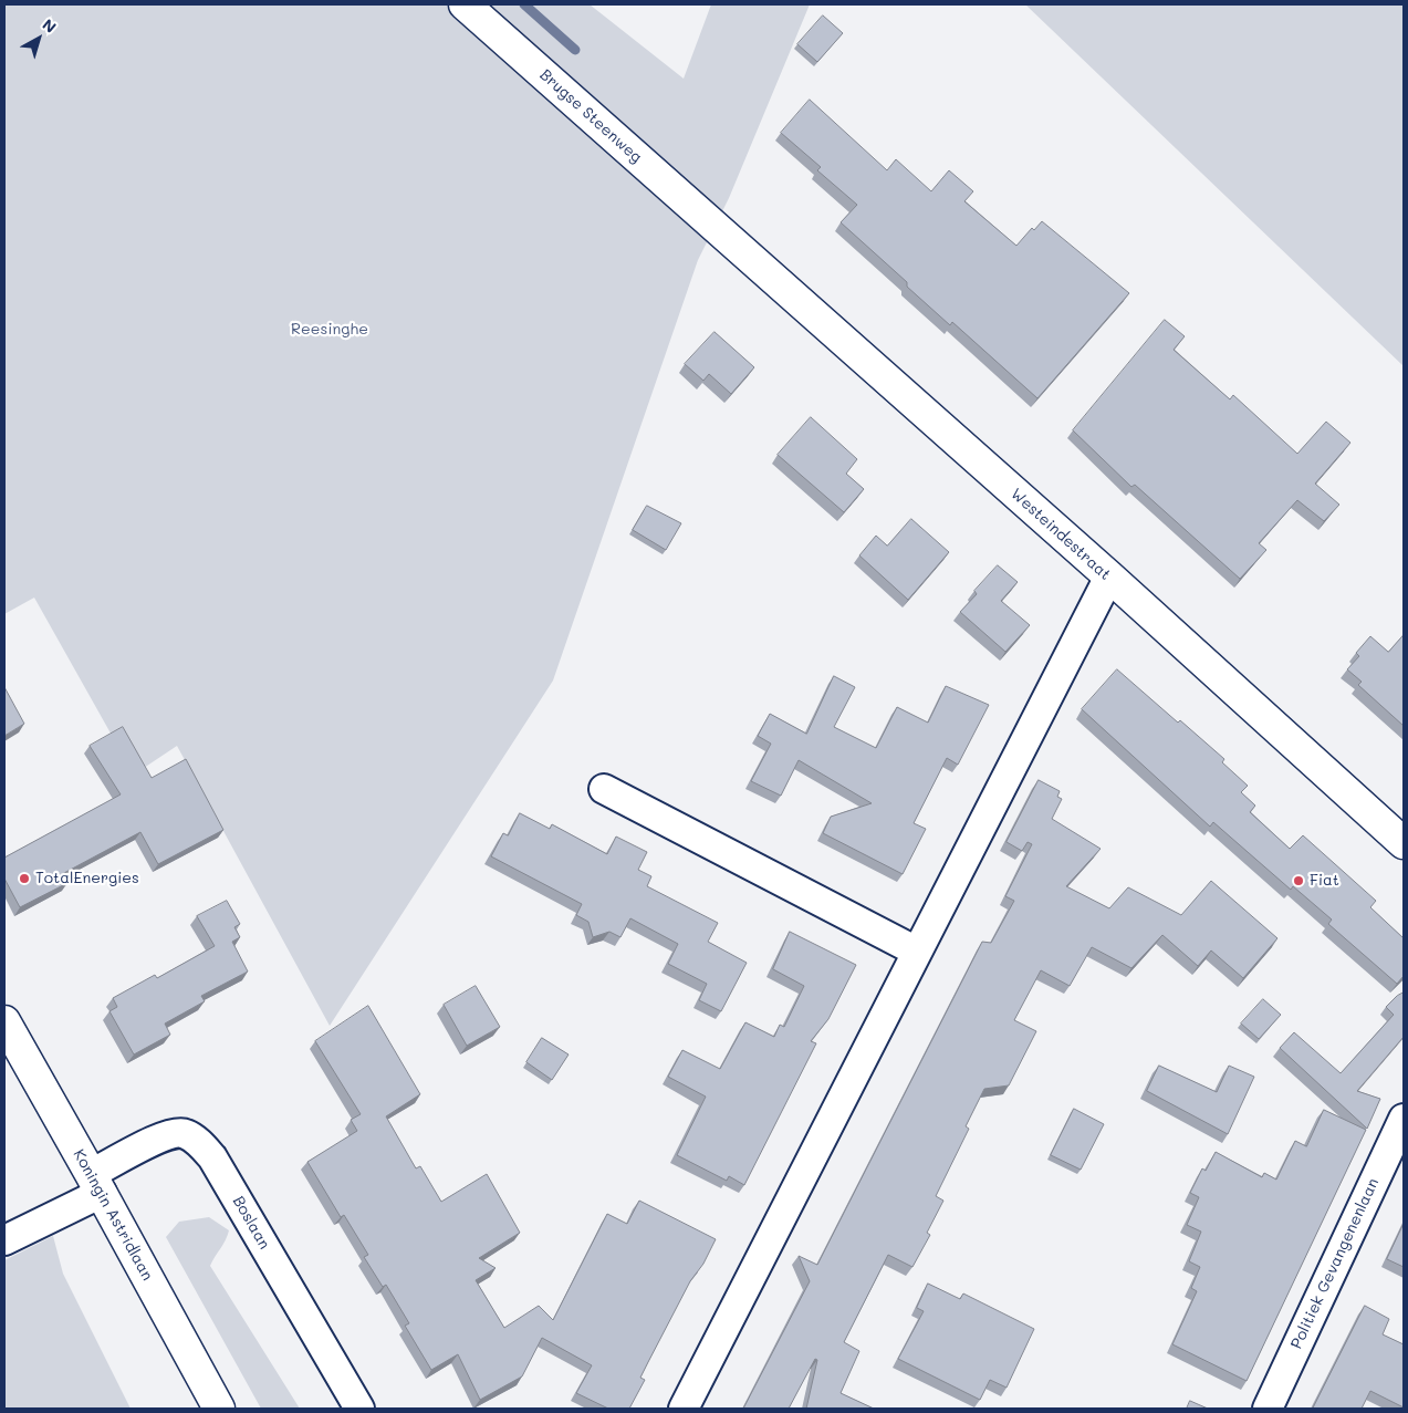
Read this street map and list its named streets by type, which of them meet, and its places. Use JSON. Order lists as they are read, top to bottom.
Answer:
{
  "streets": {
    "street": [
      "Brugse Steenweg",
      "Westeindestraat",
      "Koningin Astridlaan",
      "Boslaan",
      "Politiek Gevangenenlaan"
    ]
  },
  "crossings": [
    ["Brugse Steenweg", "Westeindestraat"],
    ["Koningin Astridlaan", "Boslaan"]
  ],
  "parks": ["Reesinghe"],
  "places": ["TotalEnergies", "Fiat"],
  "north": "top right"
}
